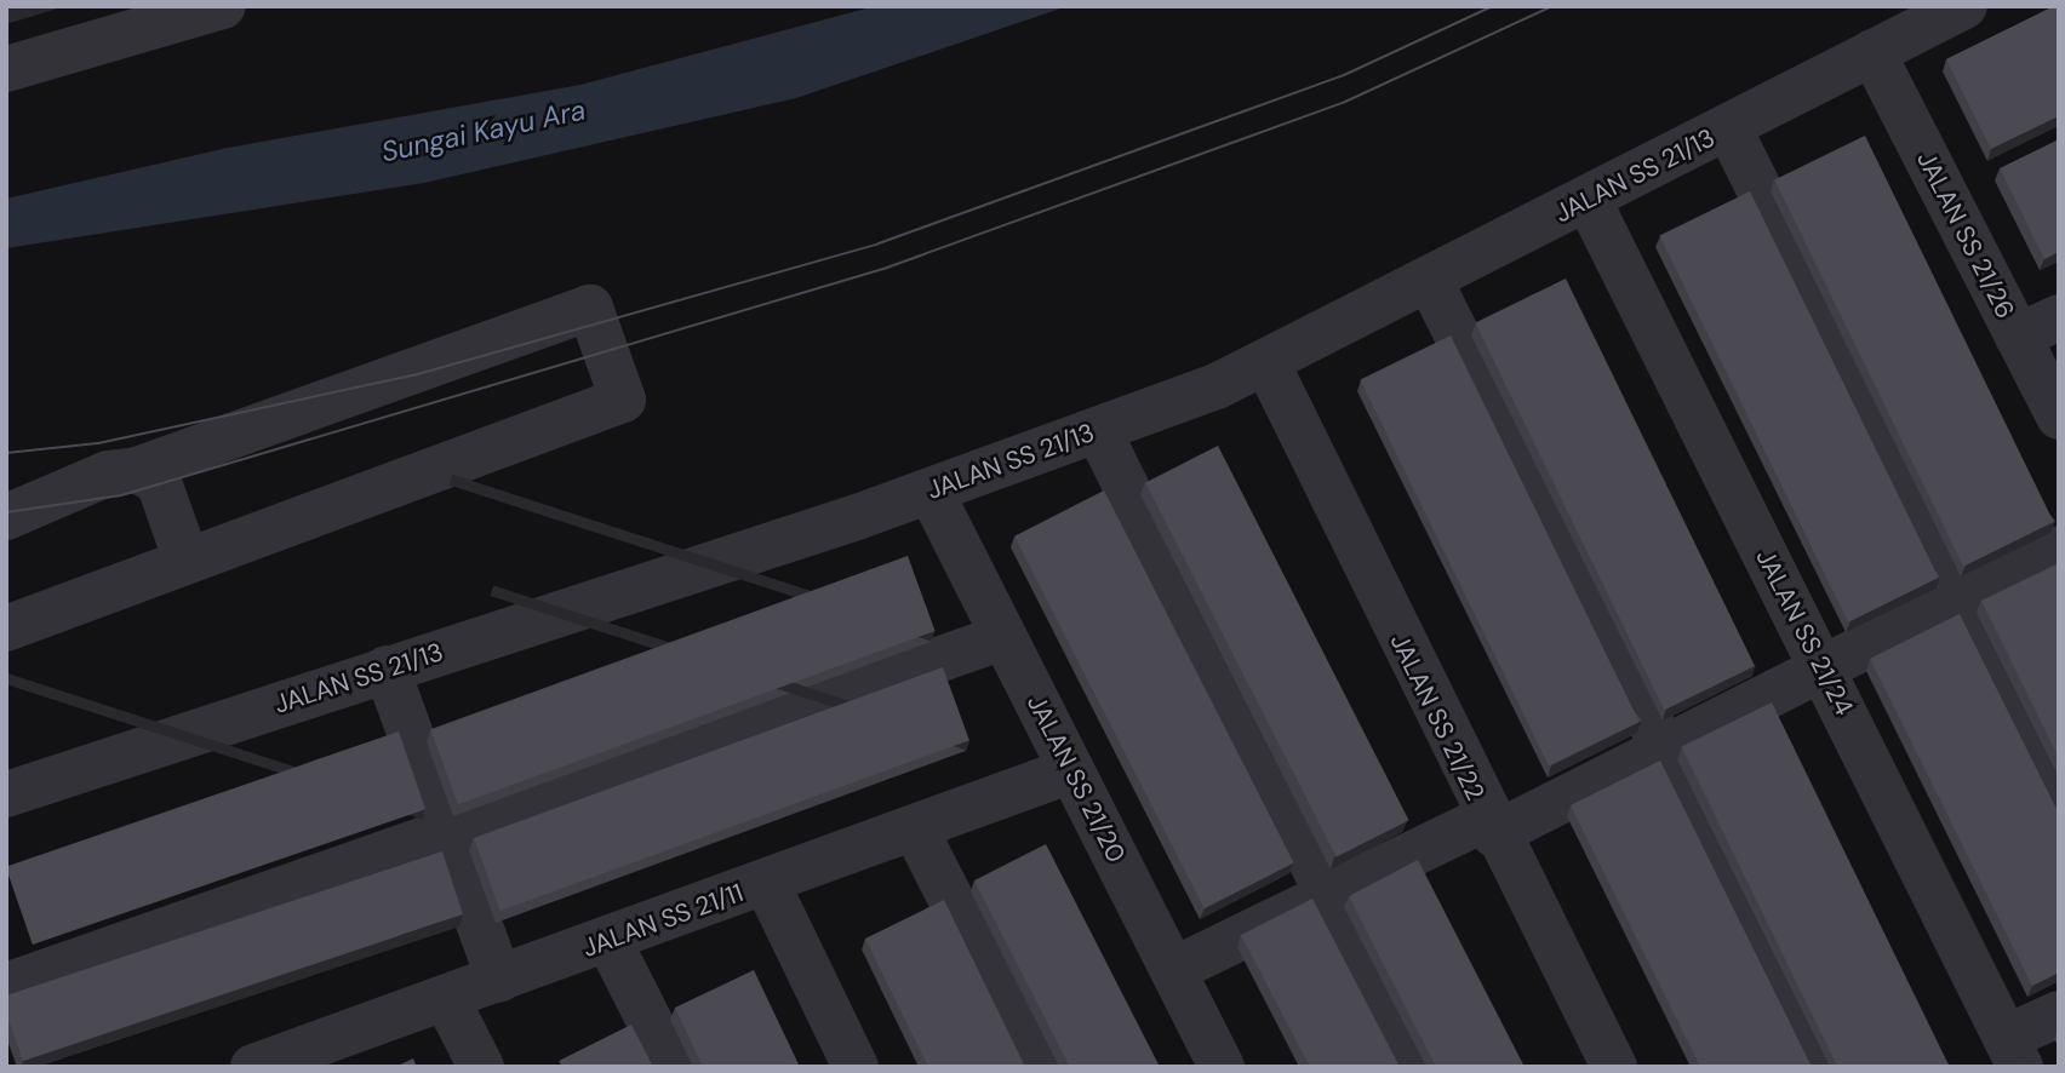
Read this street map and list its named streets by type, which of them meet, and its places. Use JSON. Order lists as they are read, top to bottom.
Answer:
{
  "streets": {
    "street": [
      "JALAN SS 21/13",
      "JALAN SS 21/26",
      "JALAN SS 21/24",
      "JALAN SS 21/22",
      "JALAN SS 21/20",
      "JALAN SS 21/11"
    ]
  },
  "crossings": [
    ["JALAN SS 21/13", "JALAN SS 21/26"],
    ["JALAN SS 21/13", "JALAN SS 21/24"],
    ["JALAN SS 21/13", "JALAN SS 21/22"],
    ["JALAN SS 21/13", "JALAN SS 21/20"],
    ["JALAN SS 21/20", "JALAN SS 21/11"]
  ],
  "water": ["Sungai Kayu Ara"]
}
